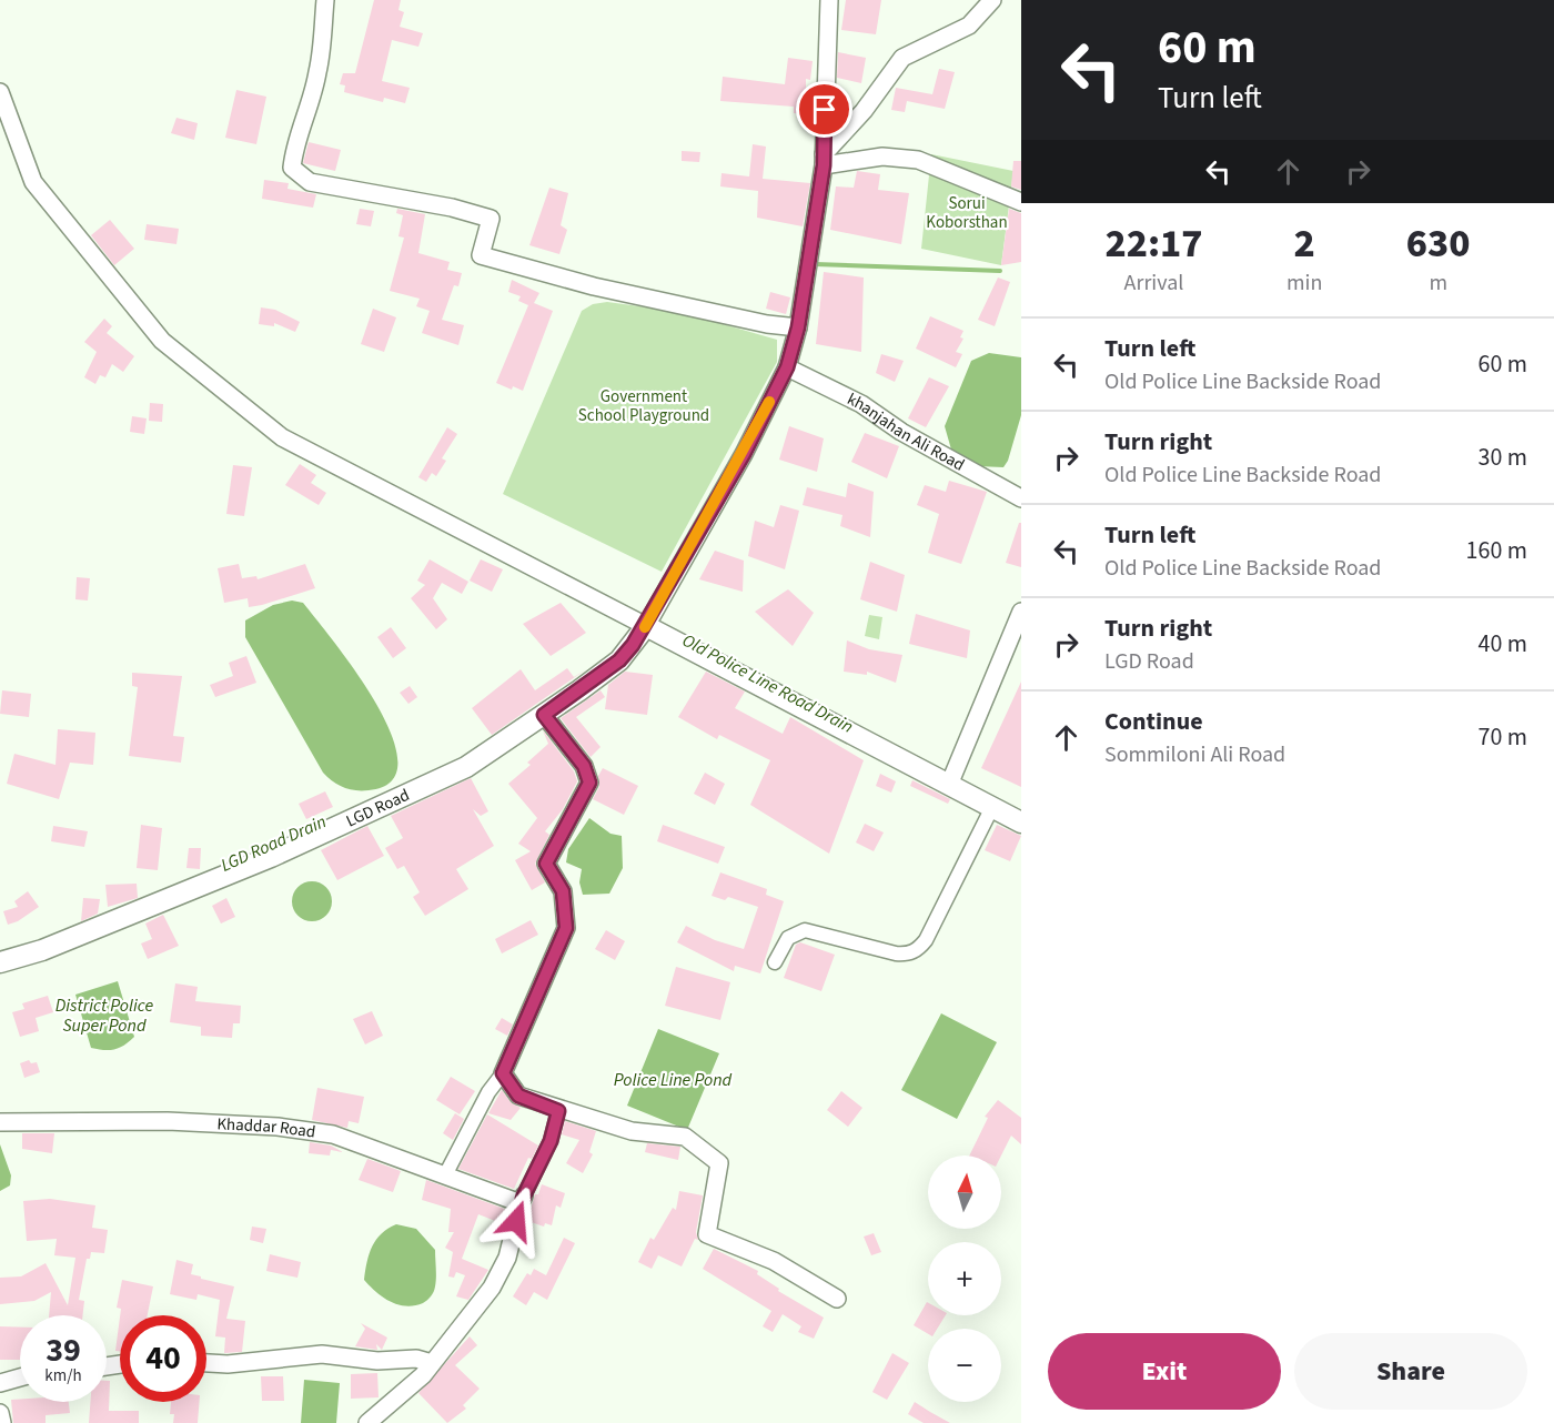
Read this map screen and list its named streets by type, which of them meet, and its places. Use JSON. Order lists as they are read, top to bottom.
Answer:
{
  "streets": {
    "main road": ["LGD Road"],
    "street": ["khanjahan Ali Road", "Khaddar Road"]
  },
  "water": [
    "Old Police Line Road Drain",
    "LGD Road Drain",
    "District Police Super Pond",
    "Police Line Pond"
  ],
  "parks": ["Sorui Koborsthan", "Government School Playground"],
  "north": "top",
  "page": {
    "turn": ["60 m", "Turn left"],
    "eta": [
      "22:17",
      "Arrival",
      "2",
      "min",
      "630",
      "m"
    ],
    "list": [
      {
        "name": "Turn left",
        "note": "Old Police Line Backside Road",
        "value": "60 m"
      },
      {
        "name": "Turn right",
        "note": "Old Police Line Backside Road",
        "value": "30 m"
      },
      {
        "name": "Turn left",
        "note": "Old Police Line Backside Road",
        "value": "160 m"
      },
      {
        "name": "Turn right",
        "note": "LGD Road",
        "value": "40 m"
      },
      {
        "name": "Continue",
        "note": "Sommiloni Ali Road",
        "value": "70 m"
      }
    ],
    "map_buttons": ["+", "−"],
    "speed": "39 km/h",
    "limit": "40",
    "buttons": ["Exit", "Share"]
  }
}
